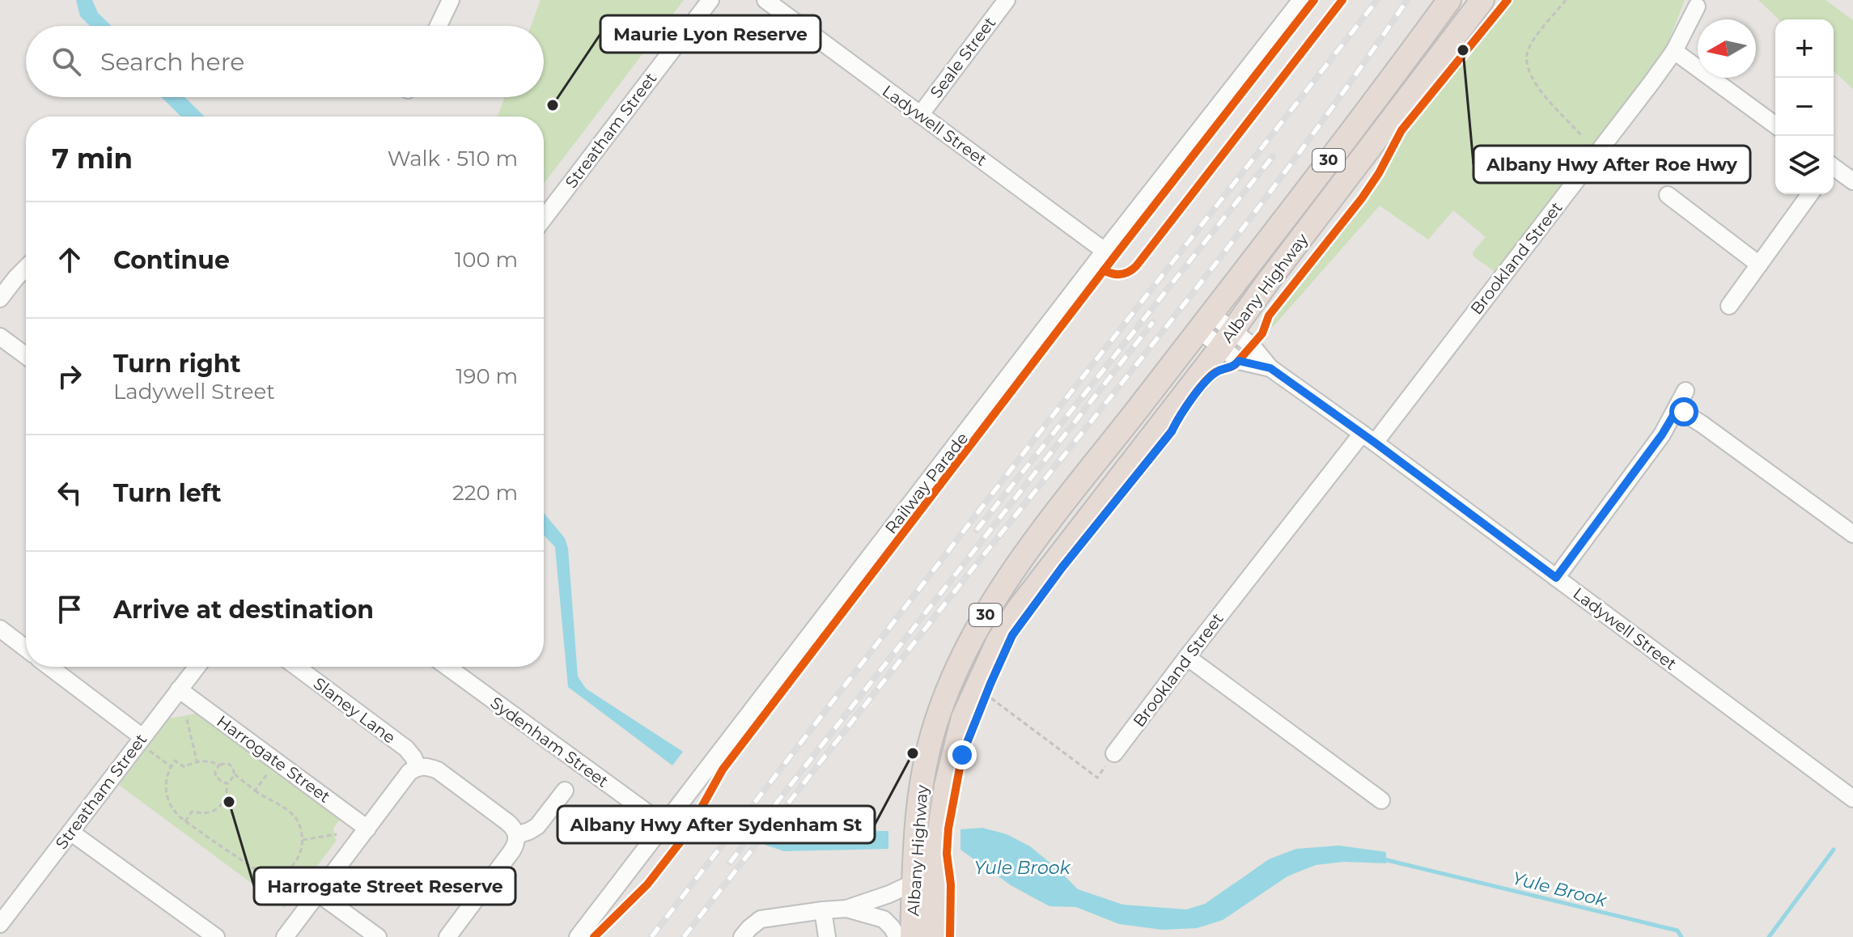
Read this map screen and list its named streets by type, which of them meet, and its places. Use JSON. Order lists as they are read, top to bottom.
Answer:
{
  "streets": {
    "highway": ["30", "Albany Highway"],
    "street": [
      "Seale Street",
      "Ladywell Street",
      "Streatham Street",
      "Brookland Street",
      "Railway Parade",
      "Slaney Lane",
      "Sydenham Street",
      "Harrogate Street"
    ]
  },
  "crossings": [
    ["Seale Street", "Ladywell Street"],
    ["Ladywell Street", "Brookland Street"],
    ["Ladywell Street", "Albany Highway"],
    ["Ladywell Street", "Railway Parade"],
    ["Streatham Street", "Harrogate Street"],
    ["Railway Parade", "Sydenham Street"]
  ],
  "water": ["Yule Brook"],
  "places": [
    "Albany Hwy After Roe Hwy",
    "Maurie Lyon Reserve",
    "Albany Hwy After Sydenham St",
    "Harrogate Street Reserve"
  ],
  "north": "left",
  "page": {
    "map_buttons": ["+", "−"],
    "search": "Search here",
    "heading": ["7 min", "Walk · 510 m"],
    "list": [
      ["Continue", "100 m"],
      ["Turn right", "Ladywell Street", "190 m"],
      ["Turn left", "220 m"],
      "Arrive at destination"
    ]
  }
}
